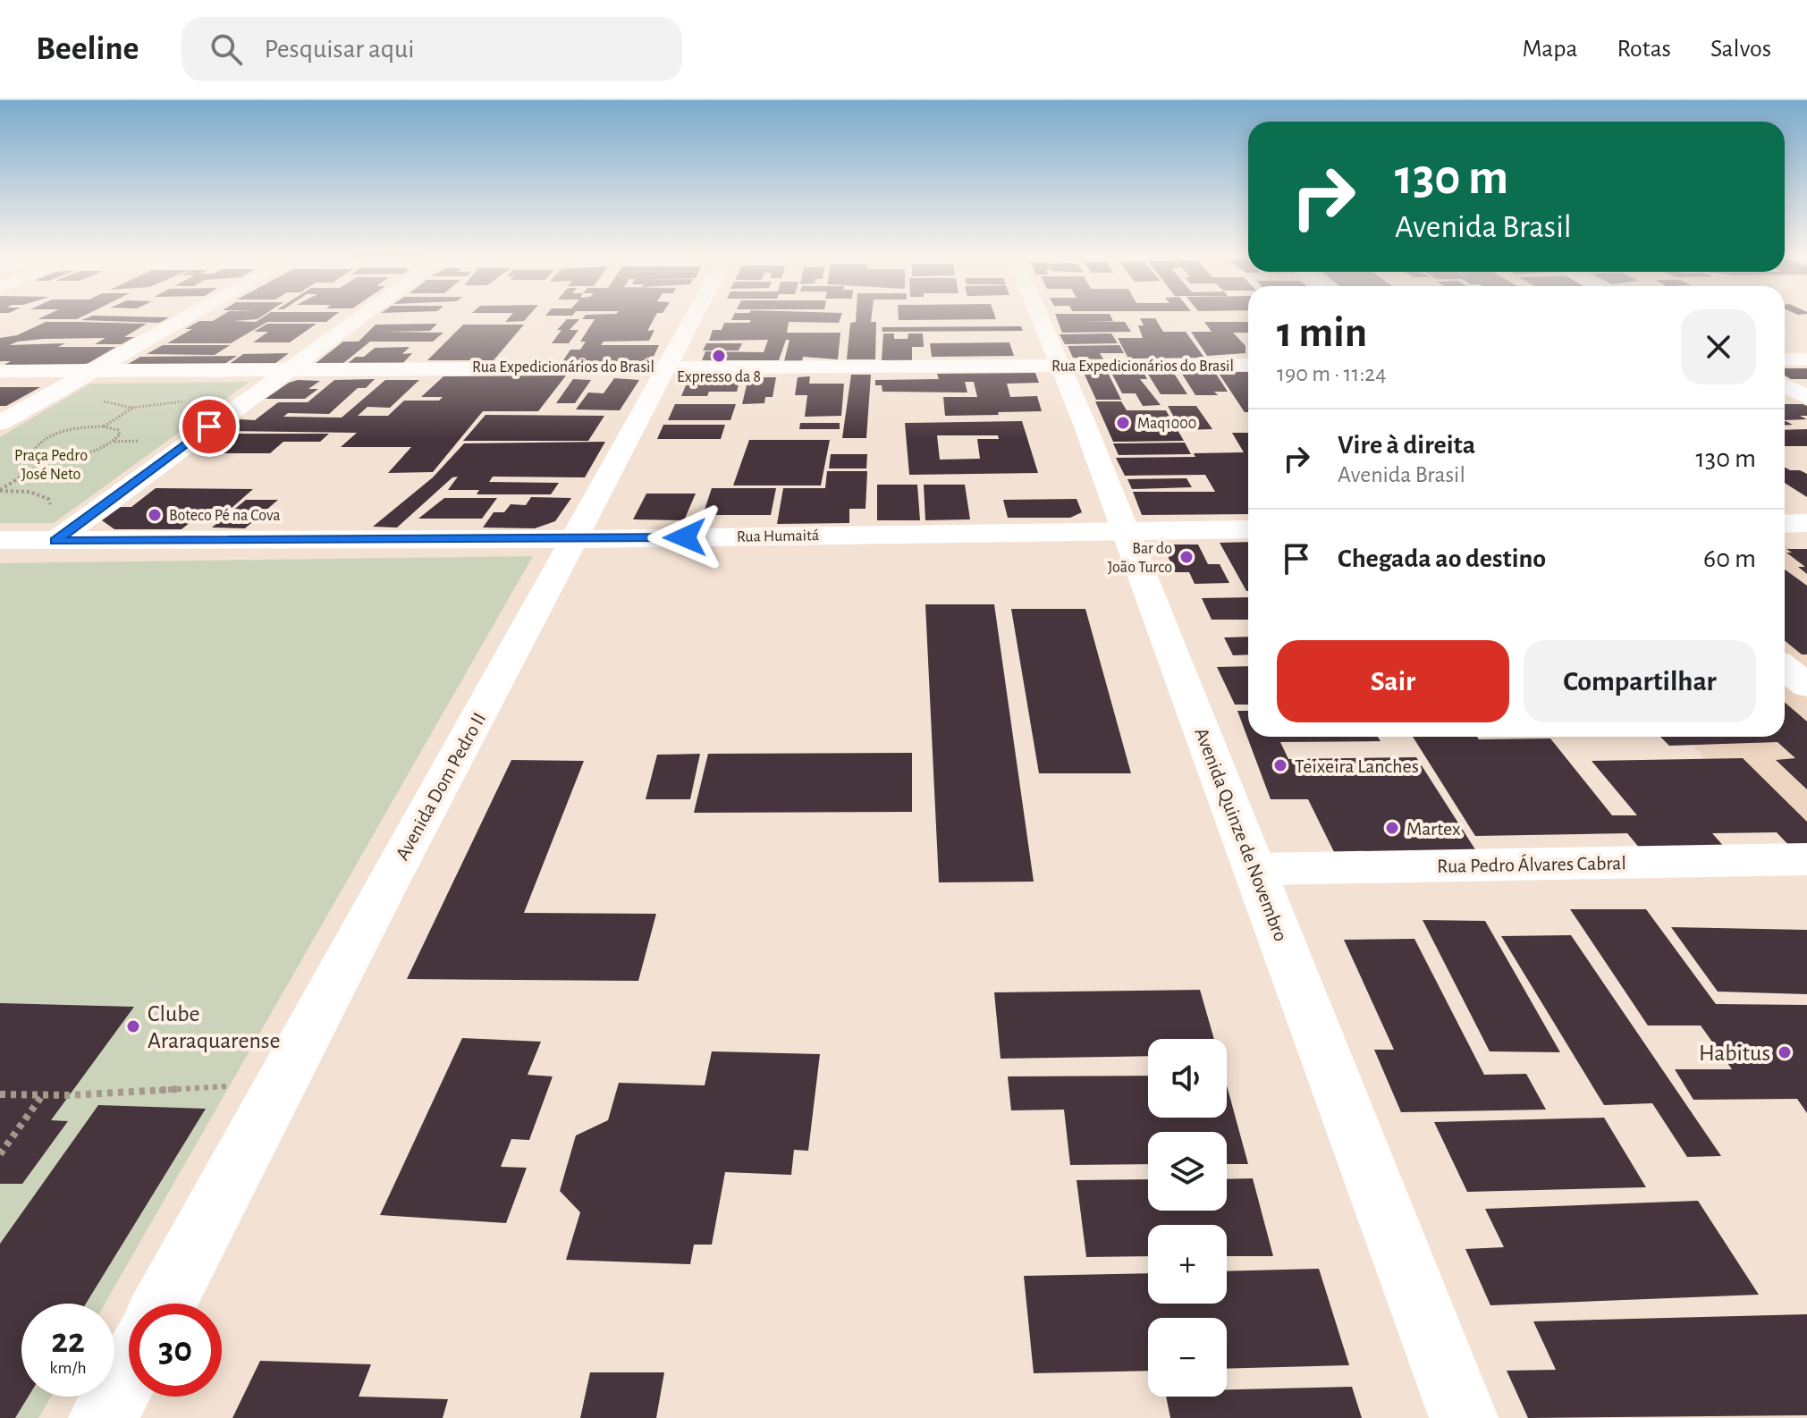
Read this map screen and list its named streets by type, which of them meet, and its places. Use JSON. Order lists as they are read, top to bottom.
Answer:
{
  "streets": {
    "street": [
      "Rua Expedicionários do Brasil",
      "Rua Humaitá",
      "Avenida Dom Pedro II",
      "Avenida Quinze de Novembro",
      "Rua Pedro Álvares Cabral"
    ]
  },
  "crossings": [
    ["Rua Expedicionários do Brasil", "Avenida Dom Pedro II"],
    ["Rua Expedicionários do Brasil", "Avenida Quinze de Novembro"],
    ["Rua Humaitá", "Avenida Dom Pedro II"],
    ["Rua Humaitá", "Avenida Quinze de Novembro"],
    ["Avenida Quinze de Novembro", "Rua Pedro Álvares Cabral"]
  ],
  "parks": ["Praça Pedro José Neto"],
  "places": [
    "Expresso da 8",
    "Maq1000",
    "Boteco Pé na Cova",
    "Bar do João Turco",
    "Teixeira Lanches",
    "Martex",
    "Clube Araraquarense",
    "Habitus"
  ],
  "page": {
    "header": "Beeline",
    "search": "Pesquisar aqui",
    "nav": ["Mapa", "Rotas", "Salvos"],
    "turn": ["130 m", "Avenida Brasil"],
    "heading": ["1 min", "190 m · 11:24"],
    "list": [
      {
        "name": "Vire à direita",
        "note": "Avenida Brasil",
        "value": "130 m"
      },
      {
        "name": "Chegada ao destino",
        "value": "60 m"
      }
    ],
    "buttons": ["Sair", "Compartilhar"],
    "map_buttons": ["+", "−"],
    "speed": "22 km/h",
    "limit": "30"
  }
}
